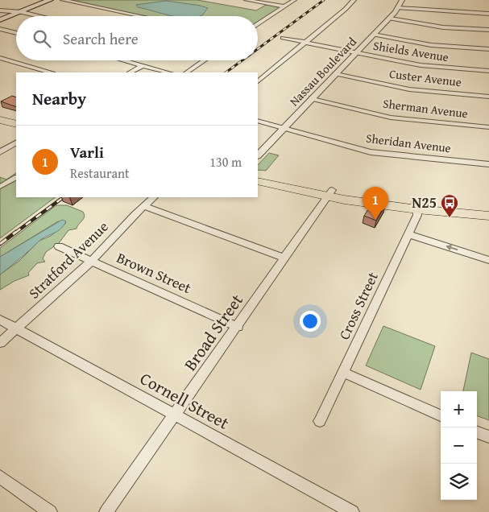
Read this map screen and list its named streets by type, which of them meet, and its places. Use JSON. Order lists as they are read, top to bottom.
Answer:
{
  "streets": {
    "street": [
      "Shields Avenue",
      "Nassau Boulevard",
      "Custer Avenue",
      "Sherman Avenue",
      "Sheridan Avenue",
      "Stratford Avenue",
      "Brown Street",
      "Cross Street",
      "Broad Street",
      "Cornell Street"
    ]
  },
  "crossings": [
    ["Shields Avenue", "Nassau Boulevard"],
    ["Nassau Boulevard", "Custer Avenue"],
    ["Nassau Boulevard", "Sherman Avenue"],
    ["Nassau Boulevard", "Sheridan Avenue"],
    ["Stratford Avenue", "Brown Street"],
    ["Stratford Avenue", "Cornell Street"],
    ["Brown Street", "Broad Street"],
    ["Broad Street", "Cornell Street"]
  ],
  "places": {
    "bus stop": ["N25"]
  },
  "page": {
    "search": "Search here",
    "heading": "Nearby",
    "list": [
      {
        "mark": "1",
        "name": "Varli",
        "note": "Restaurant",
        "value": "130 m"
      }
    ],
    "pins": "1",
    "map_buttons": ["+", "−"]
  }
}
